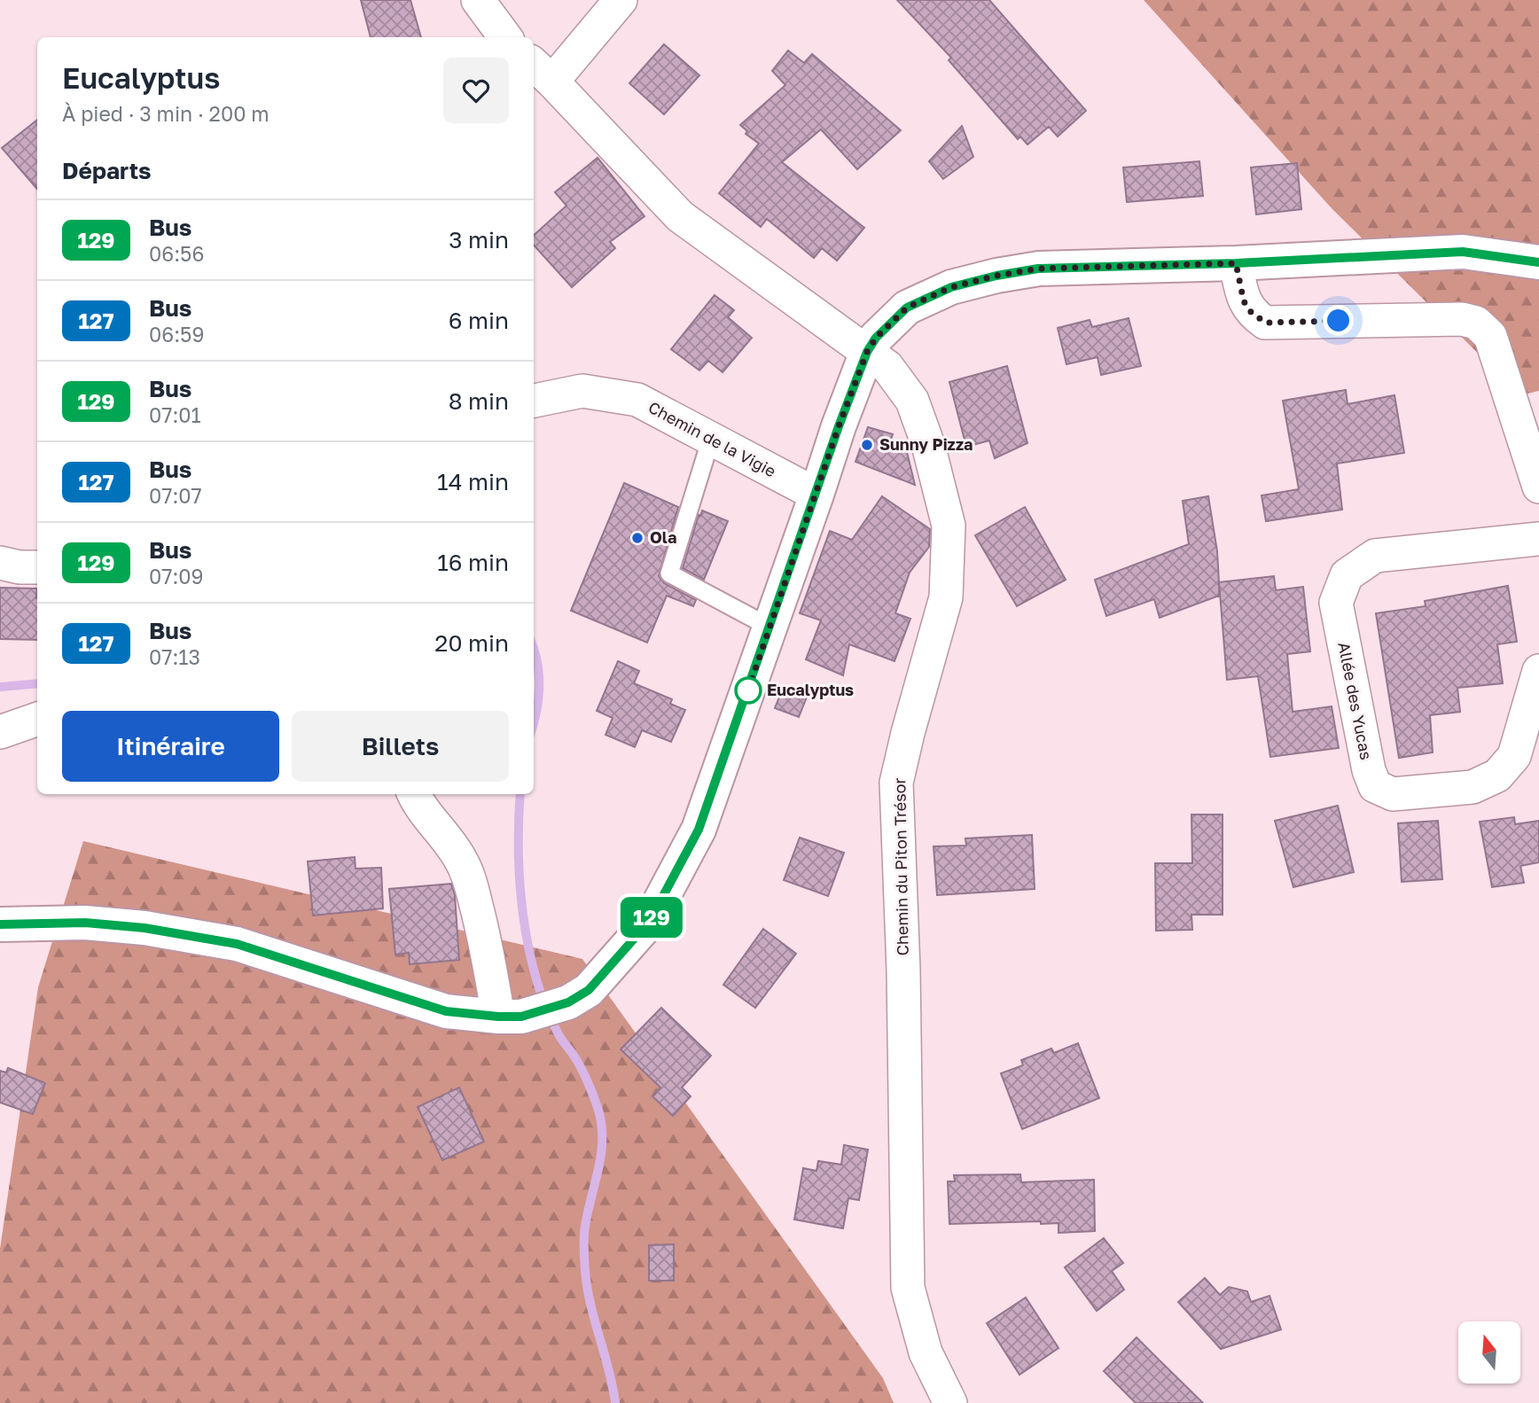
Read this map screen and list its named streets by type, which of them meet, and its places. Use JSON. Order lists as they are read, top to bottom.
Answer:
{
  "streets": {
    "street": ["Chemin de la Vigie", "Allée des Yucas", "Chemin du Piton Trésor"]
  },
  "places": ["Sunny Pizza", "Ola", "Eucalyptus"],
  "lines": ["bus line 129"],
  "north": "top",
  "page": {
    "on_map": "129",
    "heading": [
      ["Eucalyptus", "À pied · 3 min · 200 m"],
      "Départs"
    ],
    "list": [
      {
        "mark": "129",
        "name": "Bus",
        "note": "06:56",
        "value": "3 min"
      },
      {
        "mark": "127",
        "name": "Bus",
        "note": "06:59",
        "value": "6 min"
      },
      {
        "mark": "129",
        "name": "Bus",
        "note": "07:01",
        "value": "8 min"
      },
      {
        "mark": "127",
        "name": "Bus",
        "note": "07:07",
        "value": "14 min"
      },
      {
        "mark": "129",
        "name": "Bus",
        "note": "07:09",
        "value": "16 min"
      },
      {
        "mark": "127",
        "name": "Bus",
        "note": "07:13",
        "value": "20 min"
      }
    ],
    "buttons": ["Itinéraire", "Billets"]
  }
}
